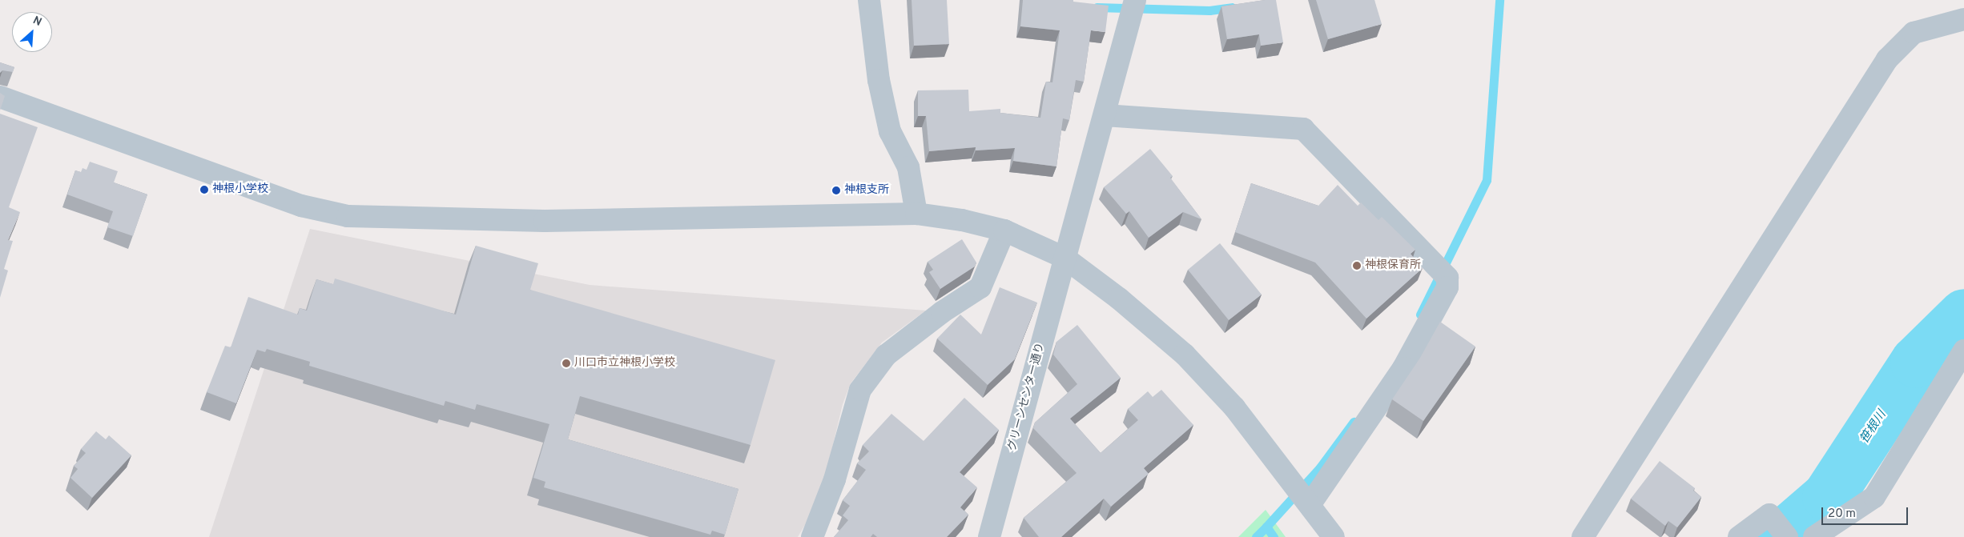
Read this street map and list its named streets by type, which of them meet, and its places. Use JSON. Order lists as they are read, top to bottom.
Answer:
{
  "streets": {
    "street": ["グリーンセンター通り"]
  },
  "water": ["笹根川"],
  "places": [
    "神根小学校",
    "神根支所",
    "神根保育所",
    "川口市立神根小学校"
  ],
  "scale_bar": "20 m",
  "north": "top right"
}
